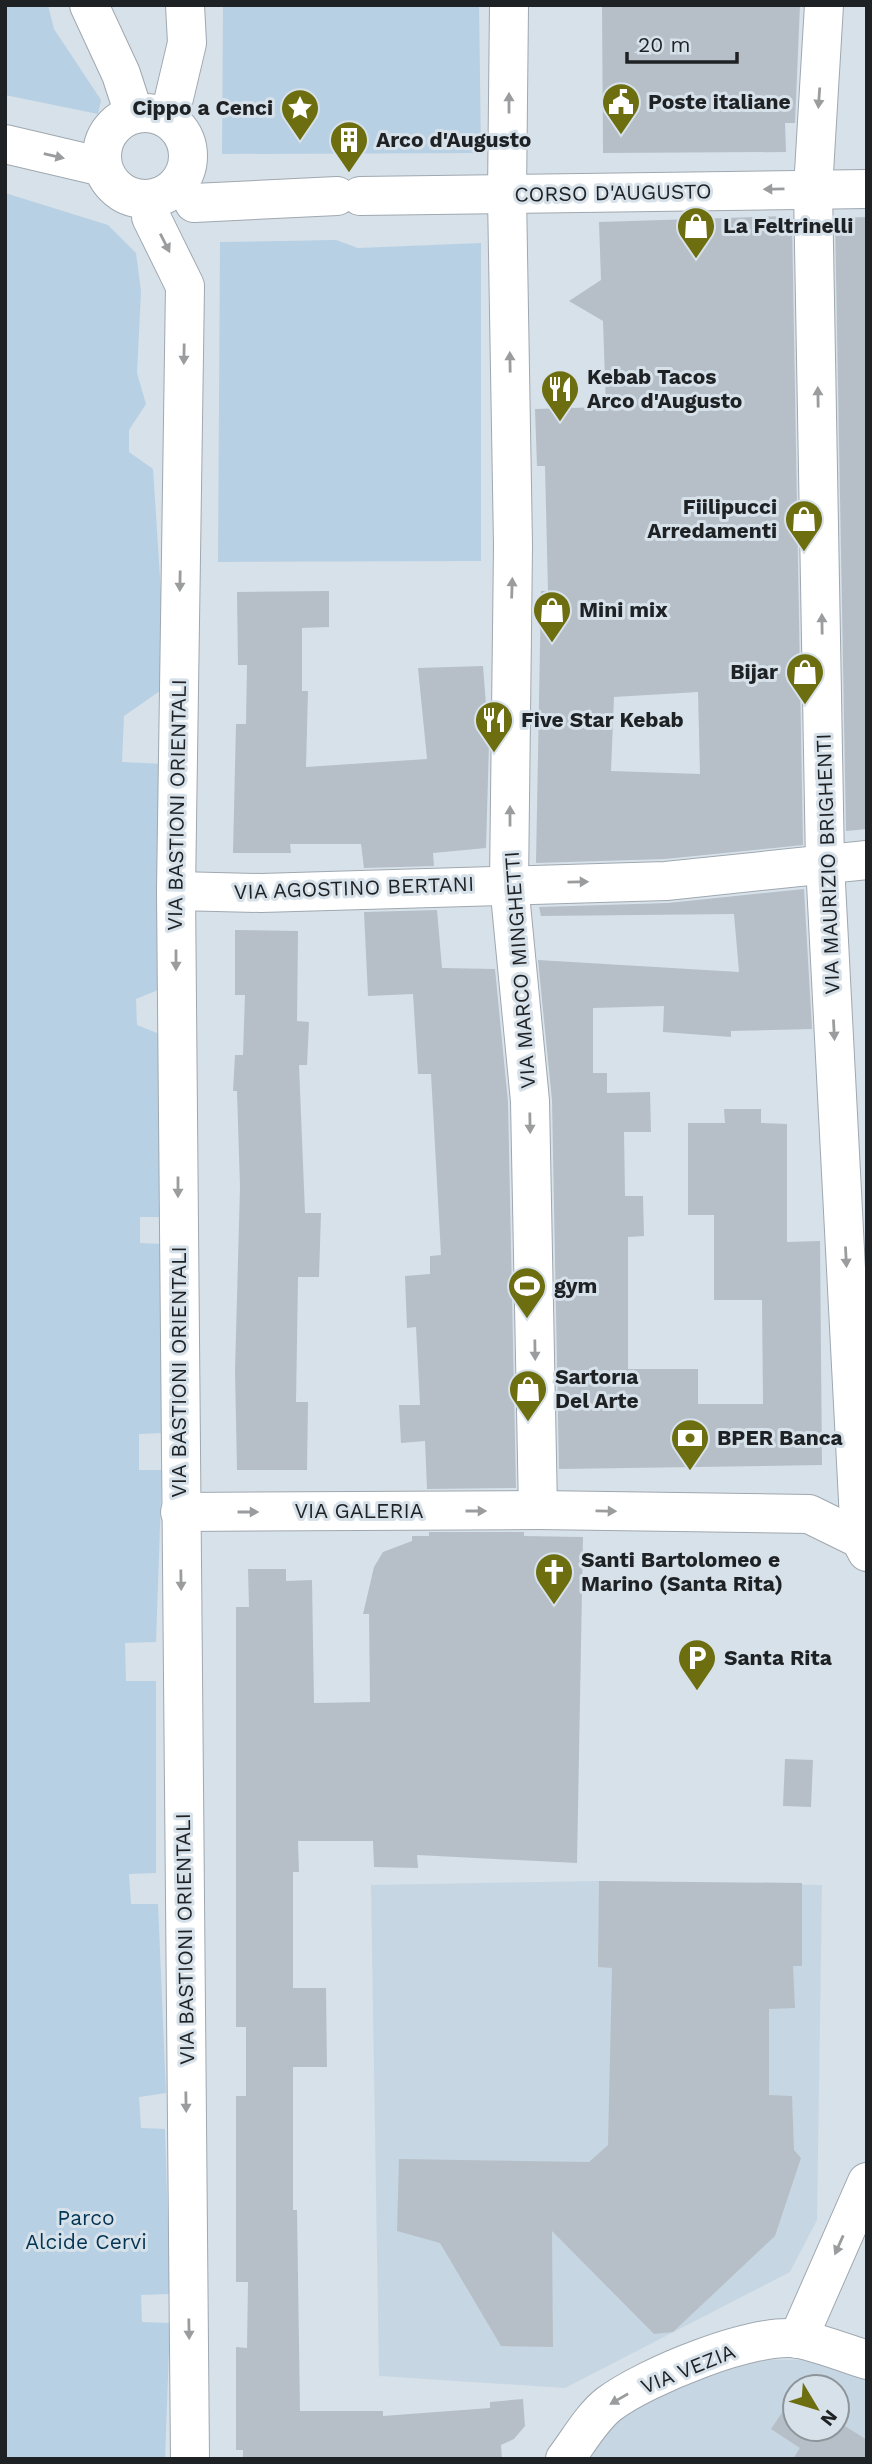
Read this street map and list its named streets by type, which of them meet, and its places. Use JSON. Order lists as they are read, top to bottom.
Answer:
{
  "streets": {
    "street": [
      "CORSO D'AUGUSTO",
      "VIA BASTIONI ORIENTALI",
      "VIA MAURIZIO BRIGHENTI",
      "VIA AGOSTINO BERTANI",
      "VIA MARCO MINGHETTI",
      "VIA GALERIA",
      "VIA VEZIA"
    ]
  },
  "crossings": [
    ["CORSO D'AUGUSTO", "VIA MAURIZIO BRIGHENTI"],
    ["CORSO D'AUGUSTO", "VIA MARCO MINGHETTI"],
    ["VIA BASTIONI ORIENTALI", "VIA AGOSTINO BERTANI"],
    ["VIA BASTIONI ORIENTALI", "VIA GALERIA"],
    ["VIA MAURIZIO BRIGHENTI", "VIA AGOSTINO BERTANI"],
    ["VIA MAURIZIO BRIGHENTI", "VIA GALERIA"],
    ["VIA AGOSTINO BERTANI", "VIA MARCO MINGHETTI"],
    ["VIA MARCO MINGHETTI", "VIA GALERIA"]
  ],
  "one_way": [
    "CORSO D'AUGUSTO",
    "VIA BASTIONI ORIENTALI",
    "VIA AGOSTINO BERTANI",
    "VIA GALERIA",
    "VIA VEZIA"
  ],
  "parks": ["Parco Alcide Cervi"],
  "places": {
    "public building": ["Poste italiane"],
    "place": ["Cippo a Cenci"],
    "building": ["Arco d'Augusto"],
    "shop": [
      "La Feltrinelli",
      "Fiilipucci Arredamenti",
      "Mini mix",
      "Bijar",
      "Sartorıa Del Arte"
    ],
    "restaurant": ["Kebab Tacos Arco d'Augusto", "Five Star Kebab"],
    "sports": ["gym"],
    "bank": ["BPER Banca"],
    "church": ["Santi Bartolomeo e Marino (Santa Rita)"],
    "parking": ["Santa Rita"]
  },
  "scale_bar": "20 m",
  "north": "bottom right"
}
